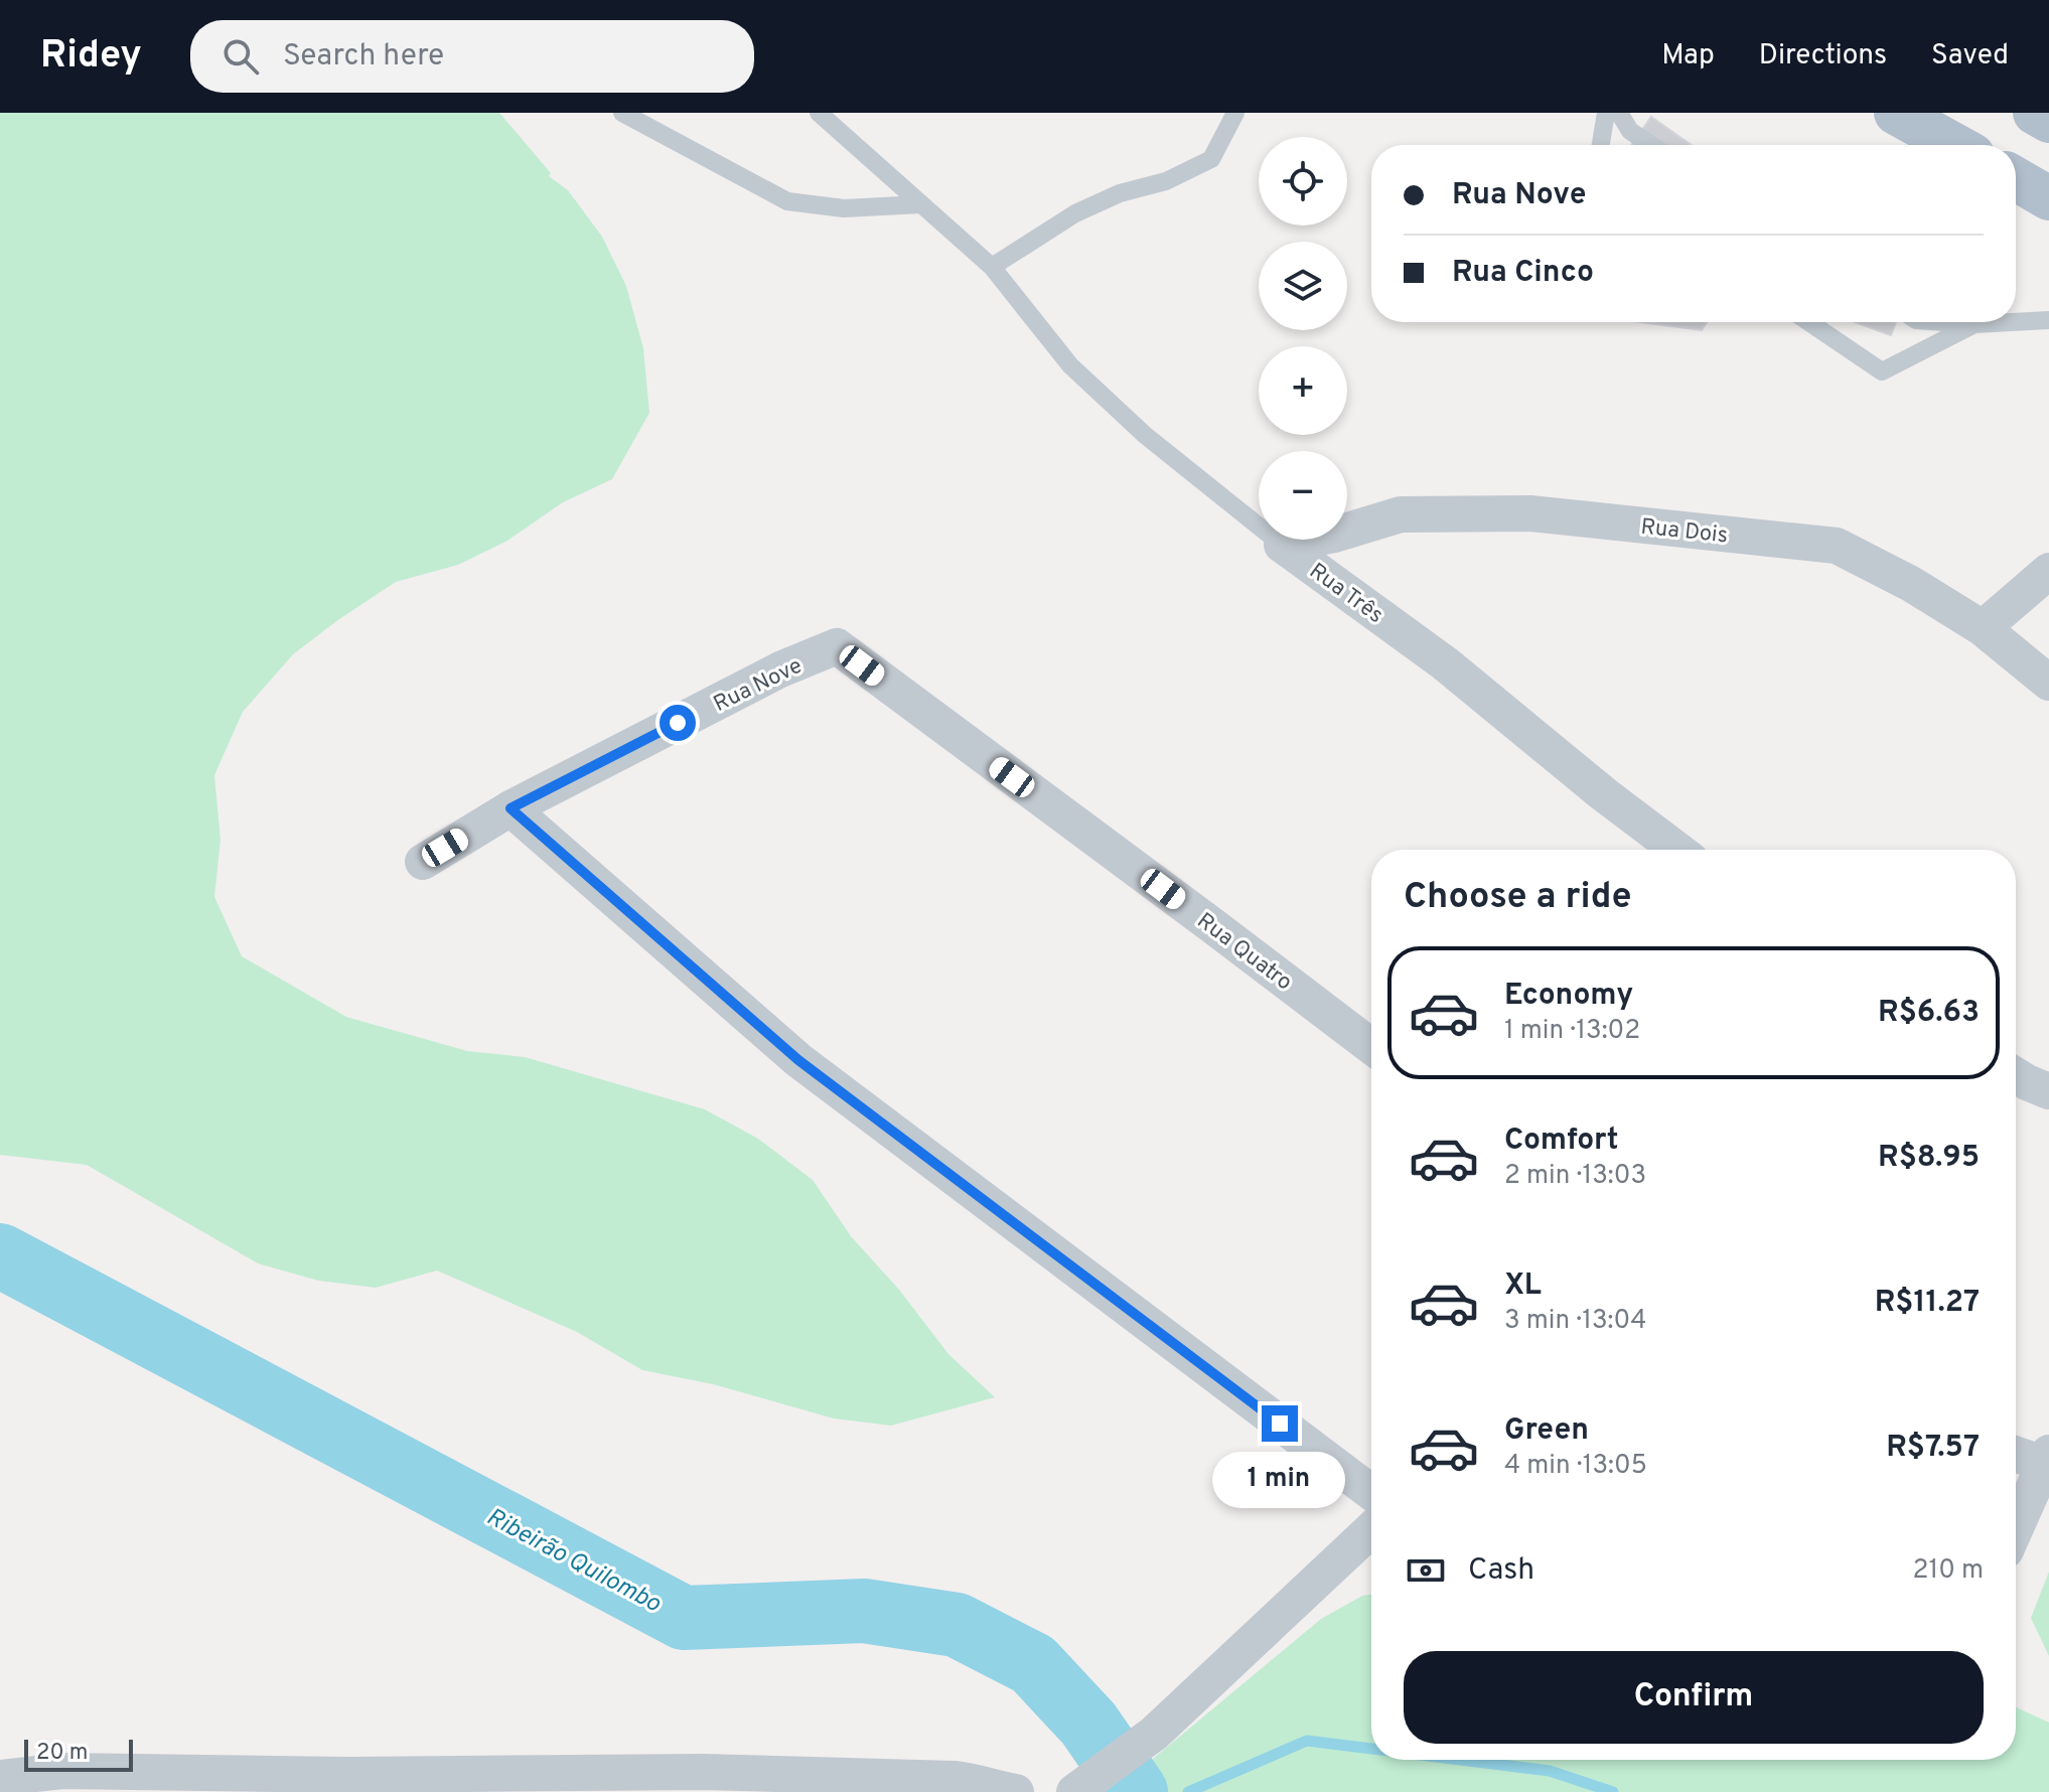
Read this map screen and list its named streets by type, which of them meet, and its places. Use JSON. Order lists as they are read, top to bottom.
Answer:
{
  "streets": {
    "street": [
      "Rua Dois",
      "Rua Três",
      "Rua Nove",
      "Rua Quatro"
    ]
  },
  "crossings": [
    ["Rua Dois", "Rua Três"],
    ["Rua Nove", "Rua Quatro"]
  ],
  "water": ["Ribeirão Quilombo"],
  "scale_bar": "20 m",
  "page": {
    "header": "Ridey",
    "search": "Search here",
    "nav": ["Map", "Directions", "Saved"],
    "map_buttons": ["+", "−"],
    "banner": ["Rua Nove", "Rua Cinco"],
    "heading": "Choose a ride",
    "list": [
      {
        "name": "Economy",
        "note": "1 min · 13:02",
        "value": "R$6.63"
      },
      {
        "name": "Comfort",
        "note": "2 min · 13:03",
        "value": "R$8.95"
      },
      {
        "name": "XL",
        "note": "3 min · 13:04",
        "value": "R$11.27"
      },
      {
        "name": "Green",
        "note": "4 min · 13:05",
        "value": "R$7.57"
      }
    ],
    "bubble": "1 min",
    "pay": ["Cash", "210 m"],
    "buttons": "Confirm",
    "scale": "20 m"
  }
}
